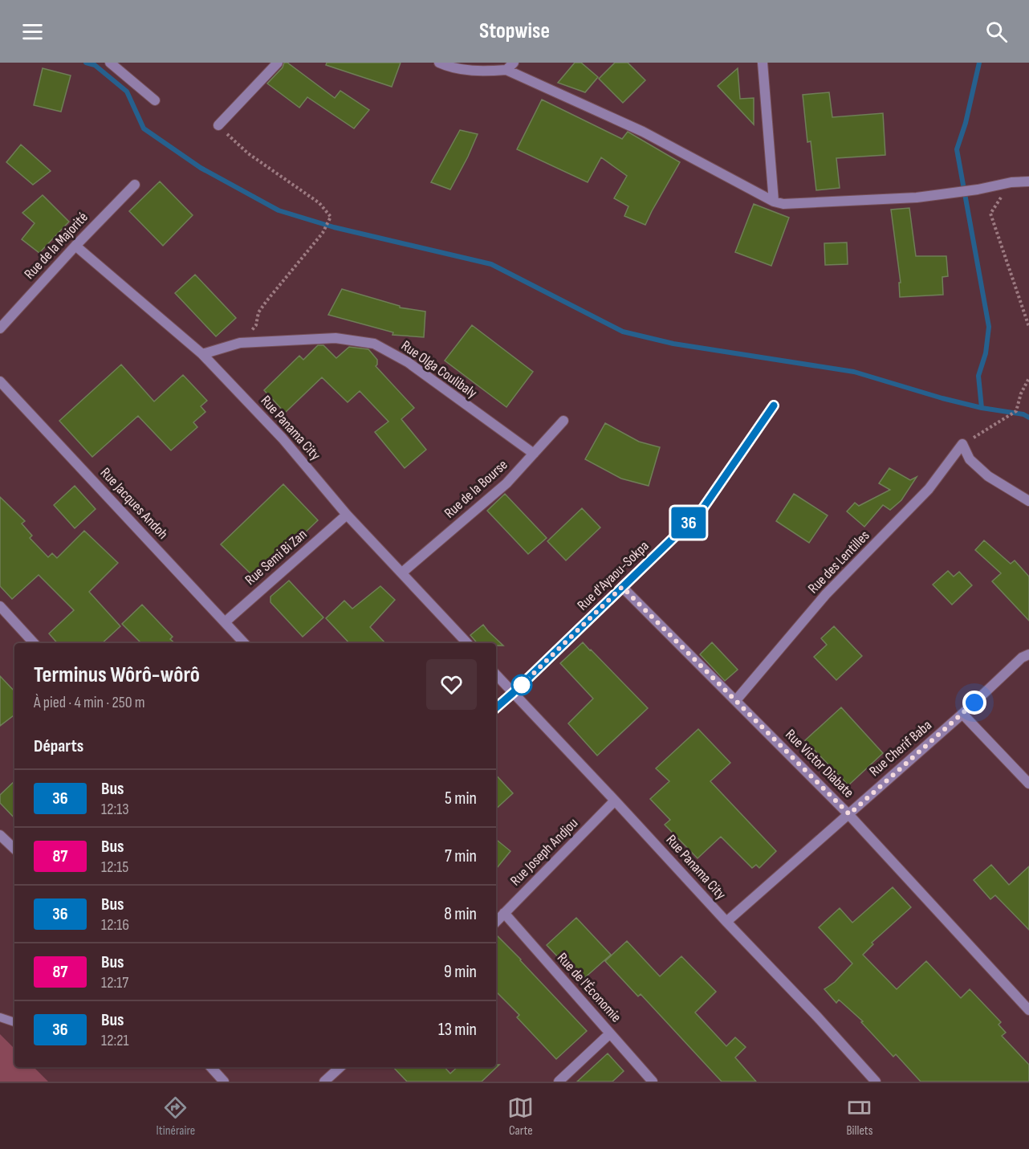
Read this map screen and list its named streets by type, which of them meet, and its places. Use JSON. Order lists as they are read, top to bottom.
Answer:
{
  "streets": {
    "street": [
      "Rue de la Majorité",
      "Rue Olga Coulibaly",
      "Rue Panama City",
      "Rue de la Bourse",
      "Rue Jacques Andoh",
      "Rue Semi Bi Zan",
      "Rue des Lentilles",
      "Rue d'Ayaou-Sokpa",
      "Rue Cherif Baba",
      "Rue Victor Diabate",
      "Rue Joseph Andjou",
      "Rue de l'Économie"
    ]
  },
  "crossings": [
    ["Rue de la Majorité", "Rue Panama City"],
    ["Rue Olga Coulibaly", "Rue Panama City"],
    ["Rue Olga Coulibaly", "Rue de la Bourse"],
    ["Rue Panama City", "Rue de la Bourse"],
    ["Rue Panama City", "Rue Semi Bi Zan"],
    ["Rue Panama City", "Rue d'Ayaou-Sokpa"],
    ["Rue Panama City", "Rue Cherif Baba"],
    ["Rue Panama City", "Rue Joseph Andjou"],
    ["Rue Jacques Andoh", "Rue Semi Bi Zan"],
    ["Rue des Lentilles", "Rue Victor Diabate"],
    ["Rue d'Ayaou-Sokpa", "Rue Victor Diabate"],
    ["Rue Cherif Baba", "Rue Victor Diabate"],
    ["Rue Joseph Andjou", "Rue de l'Économie"]
  ],
  "lines": ["bus line 36"],
  "page": {
    "header": "Stopwise",
    "on_map": "36",
    "heading": [
      ["Terminus Wôrô-wôrô", "À pied · 4 min · 250 m"],
      "Départs"
    ],
    "list": [
      {
        "mark": "36",
        "name": "Bus",
        "note": "12:13",
        "value": "5 min"
      },
      {
        "mark": "87",
        "name": "Bus",
        "note": "12:15",
        "value": "7 min"
      },
      {
        "mark": "36",
        "name": "Bus",
        "note": "12:16",
        "value": "8 min"
      },
      {
        "mark": "87",
        "name": "Bus",
        "note": "12:17",
        "value": "9 min"
      },
      {
        "mark": "36",
        "name": "Bus",
        "note": "12:21",
        "value": "13 min"
      }
    ],
    "tabs": ["Itinéraire", "Carte", "Billets"]
  }
}
